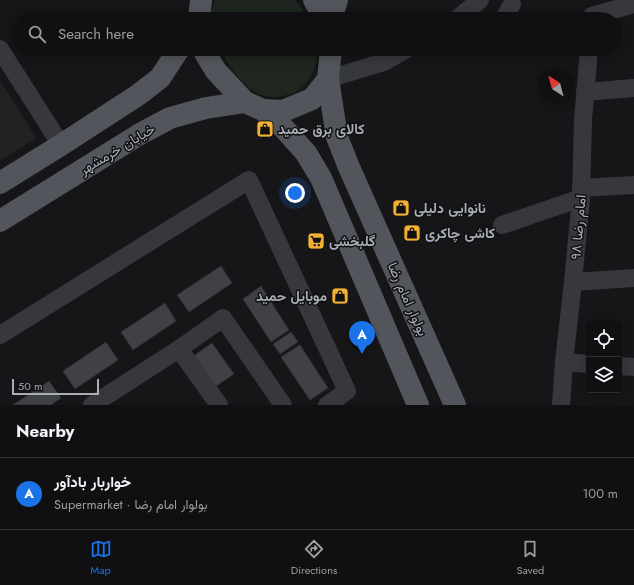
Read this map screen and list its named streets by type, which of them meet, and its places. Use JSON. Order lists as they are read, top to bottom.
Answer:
{
  "streets": {
    "main road": ["خیابان خرمشهر", "بولوار امام رضا"],
    "street": ["امام رضا ۹۸"]
  },
  "crossings": [
    ["خیابان خرمشهر", "بولوار امام رضا"]
  ],
  "places": {
    "shop": [
      "کالای برق حمید",
      "نانوایی دلیلی",
      "کاشی چاکری",
      "موبایل حمید"
    ],
    "supermarket": ["گلبخشی"]
  },
  "scale_bar": "50 m",
  "north": "top left",
  "page": {
    "search": "Search here",
    "pins": "A",
    "scale": "50 m",
    "heading": "Nearby",
    "list": [
      {
        "mark": "A",
        "name": "خواربار بادآور",
        "note": "Supermarket · بولوار امام رضا",
        "value": "100 m"
      }
    ],
    "nav": ["Map", "Directions", "Saved"]
  }
}
